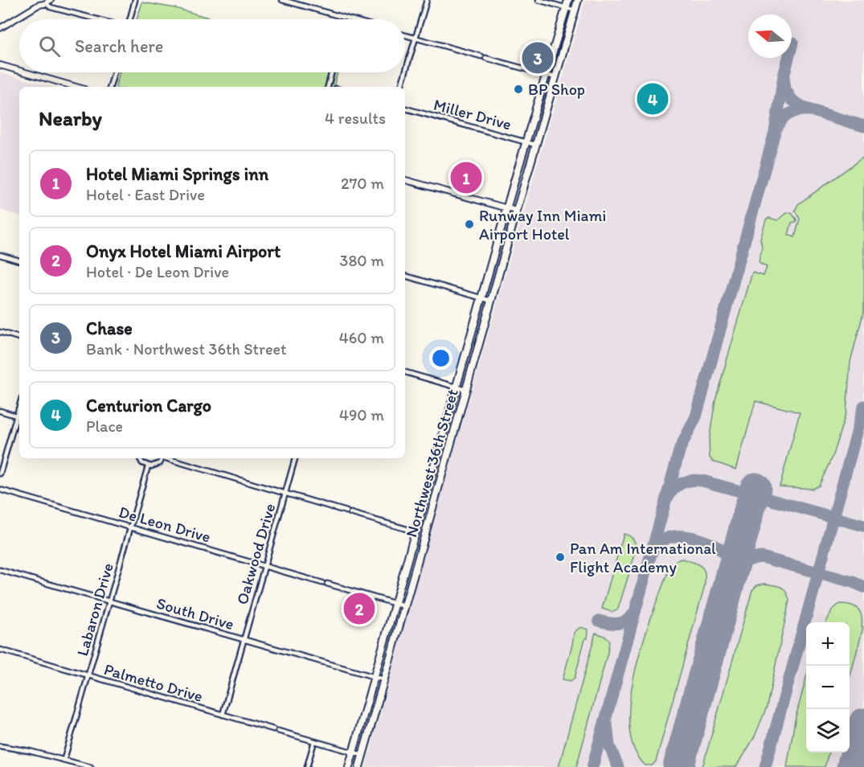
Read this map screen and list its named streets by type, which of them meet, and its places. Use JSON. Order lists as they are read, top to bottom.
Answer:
{
  "streets": {
    "main road": ["Northwest 36th Street"],
    "street": [
      "Miller Drive",
      "De Leon Drive",
      "Oakwood Drive",
      "Labaron Drive",
      "South Drive",
      "Palmetto Drive"
    ]
  },
  "crossings": [
    ["Miller Drive", "Northwest 36th Street"],
    ["Northwest 36th Street", "De Leon Drive"],
    ["Northwest 36th Street", "South Drive"],
    ["Northwest 36th Street", "Palmetto Drive"],
    ["De Leon Drive", "Oakwood Drive"],
    ["De Leon Drive", "Labaron Drive"],
    ["Oakwood Drive", "South Drive"],
    ["Oakwood Drive", "Palmetto Drive"],
    ["Labaron Drive", "South Drive"],
    ["Labaron Drive", "Palmetto Drive"]
  ],
  "places": ["BP Shop", "Runway Inn Miami Airport Hotel", "Pan Am International Flight Academy"],
  "north": "left",
  "page": {
    "search": "Search here",
    "pins": [
      "3",
      "4",
      "1",
      "2"
    ],
    "heading": ["Nearby", "4 results"],
    "list": [
      {
        "mark": "1",
        "name": "Hotel Miami Springs inn",
        "note": "Hotel · East Drive",
        "value": "270 m"
      },
      {
        "mark": "2",
        "name": "Onyx Hotel Miami Airport",
        "note": "Hotel · De Leon Drive",
        "value": "380 m"
      },
      {
        "mark": "3",
        "name": "Chase",
        "note": "Bank · Northwest 36th Street",
        "value": "460 m"
      },
      {
        "mark": "4",
        "name": "Centurion Cargo",
        "note": "Place",
        "value": "490 m"
      }
    ],
    "map_buttons": ["+", "−"]
  }
}
